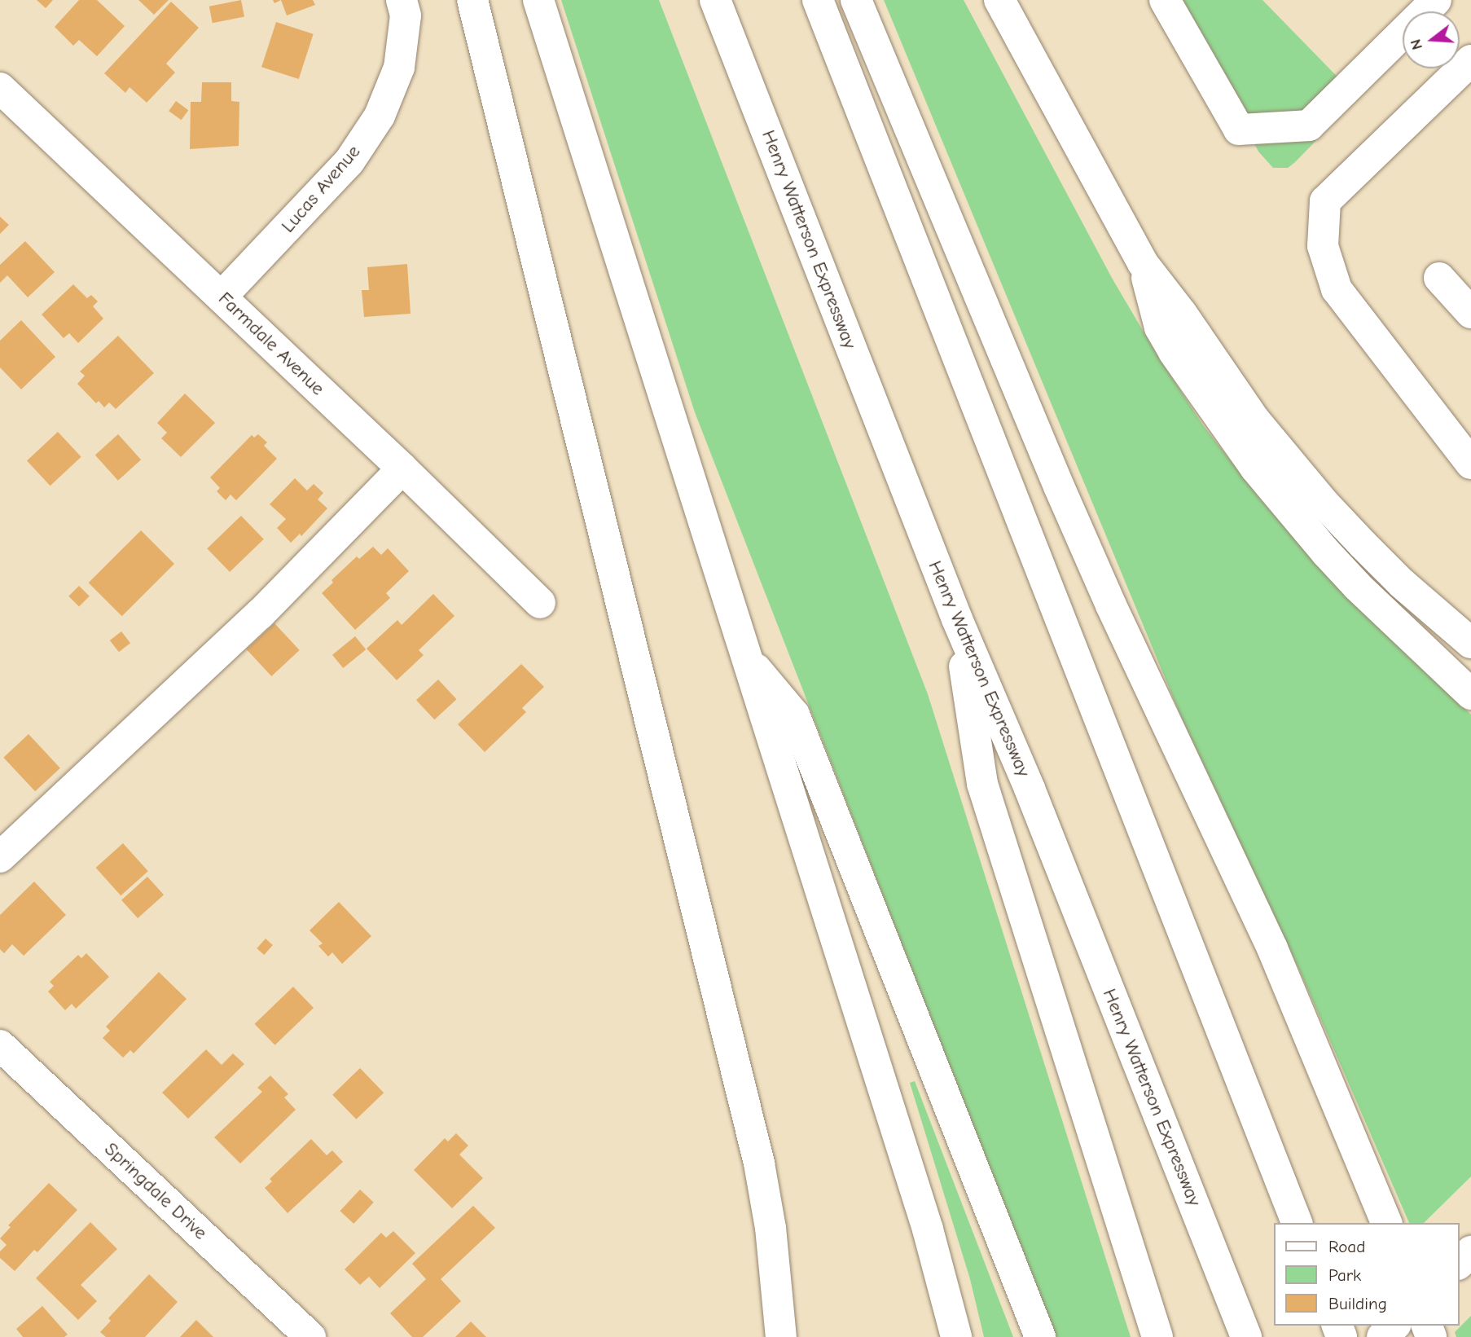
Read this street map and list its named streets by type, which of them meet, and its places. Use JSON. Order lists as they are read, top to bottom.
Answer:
{
  "streets": {
    "main road": [
      "Lucas Avenue",
      "Henry Watterson Expressway",
      "Farmdale Avenue",
      "Springdale Drive"
    ]
  },
  "crossings": [
    ["Lucas Avenue", "Farmdale Avenue"]
  ],
  "legend": ["Road", "Park", "Building"],
  "north": "left"
}
